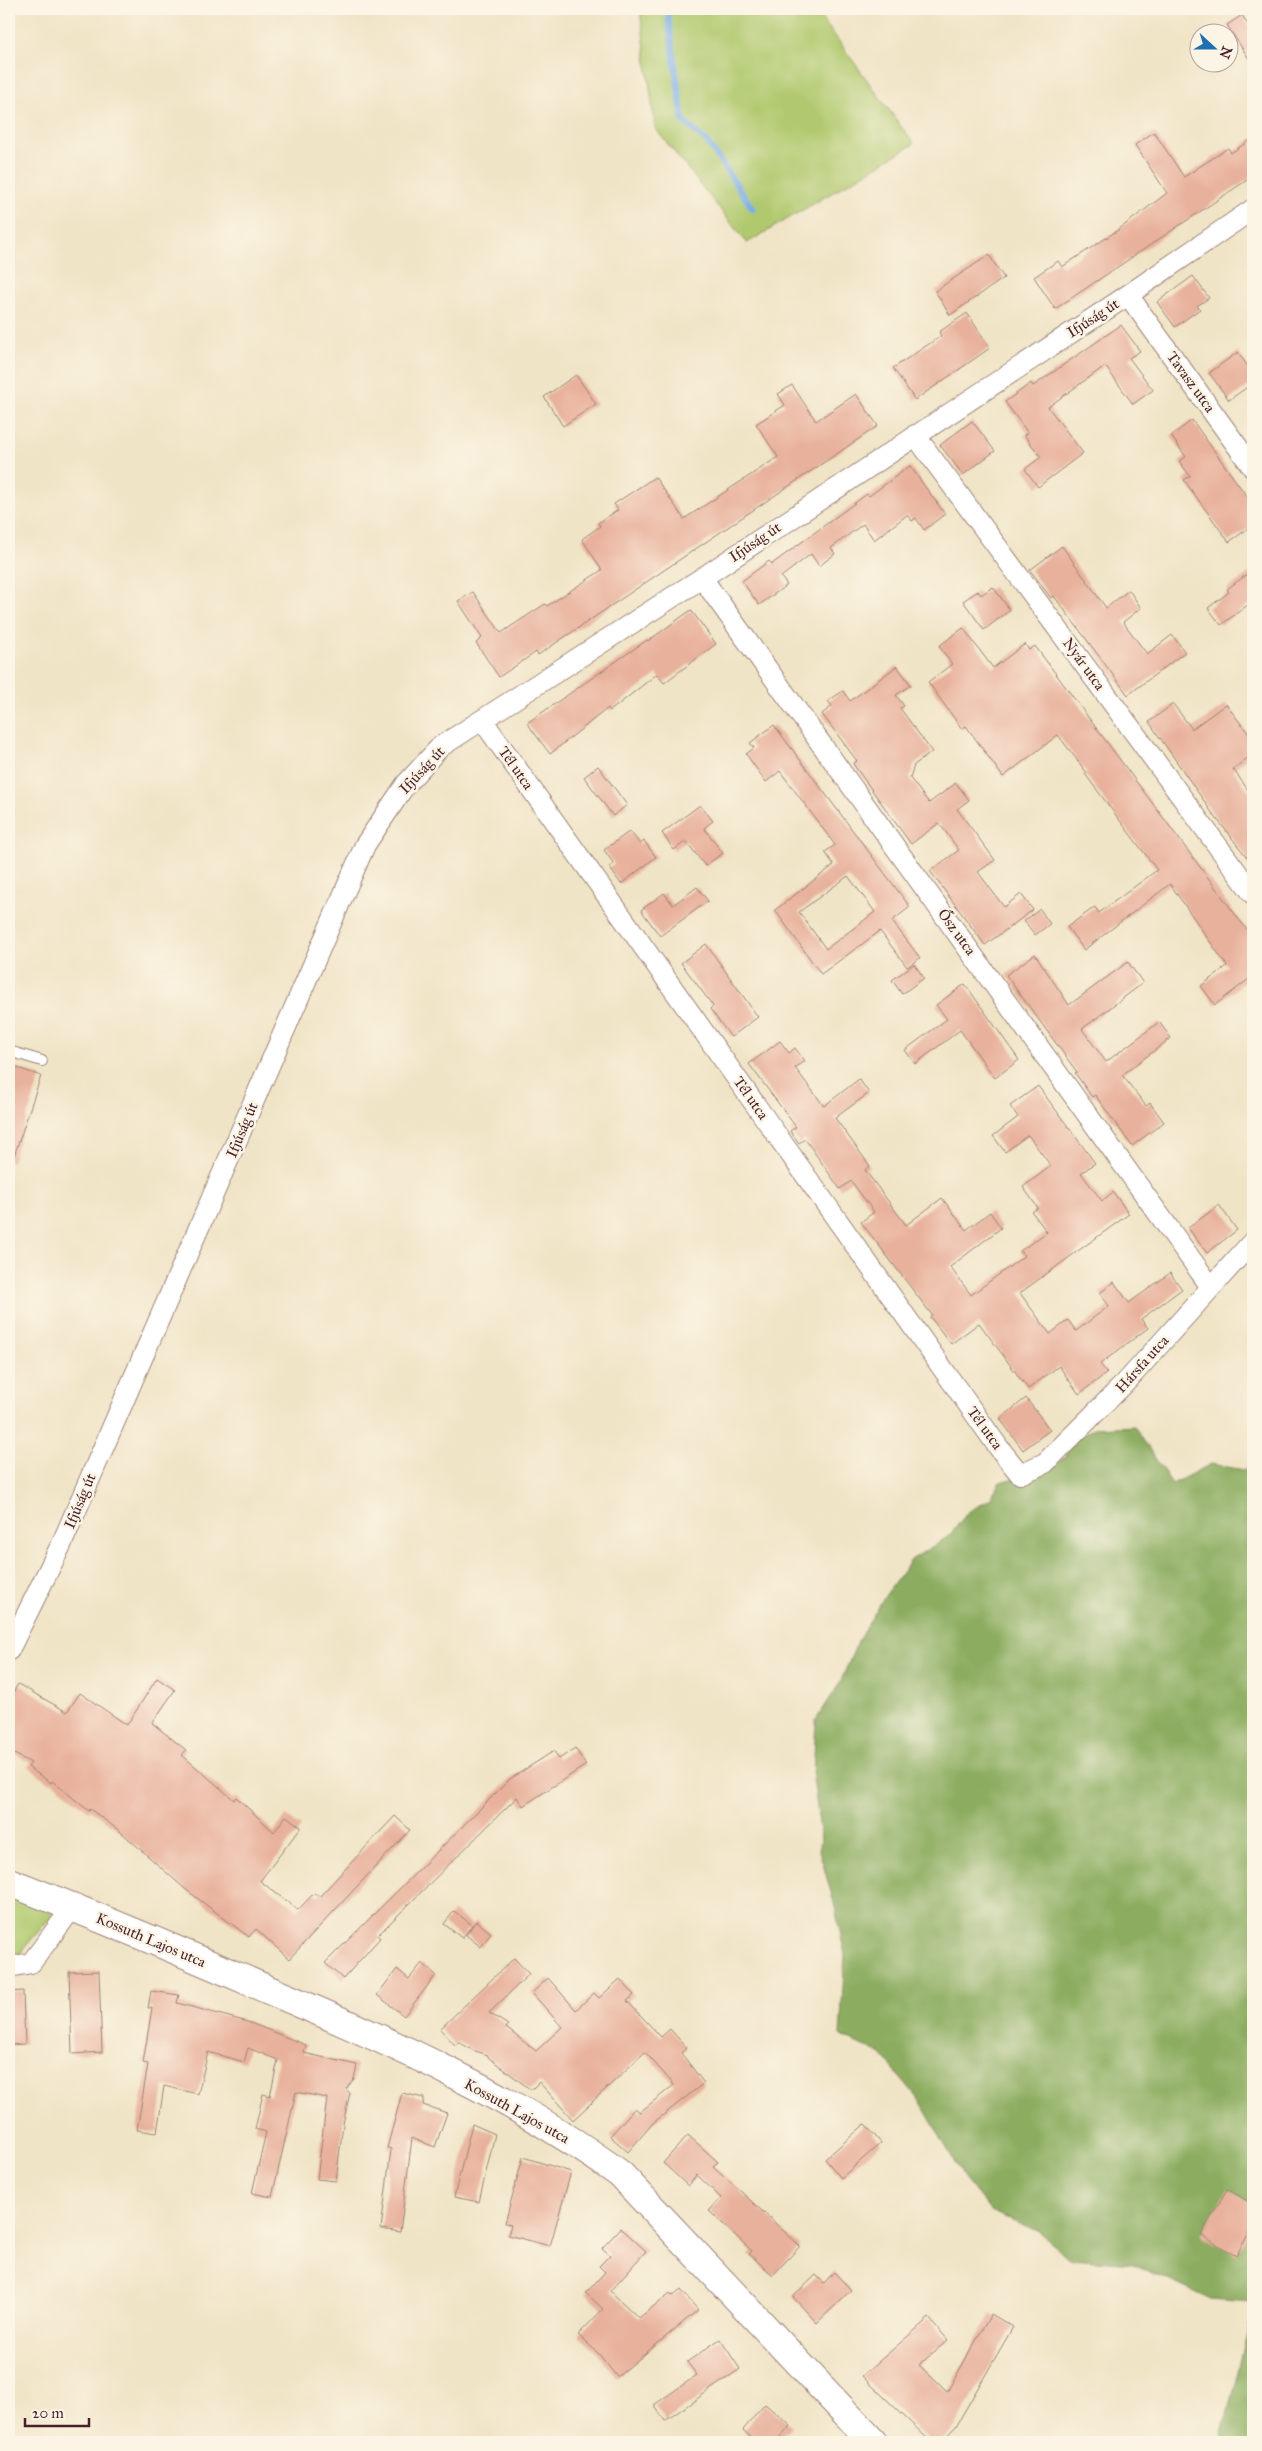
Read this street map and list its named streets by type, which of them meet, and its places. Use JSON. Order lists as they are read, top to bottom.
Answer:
{
  "streets": {
    "street": [
      "Ifjúság út",
      "Tavasz utca",
      "Nyár utca",
      "Tél utca",
      "Ősz utca",
      "Hársfa utca",
      "Kossuth Lajos utca"
    ]
  },
  "crossings": [
    ["Ifjúság út", "Tavasz utca"],
    ["Ifjúság út", "Nyár utca"],
    ["Ifjúság út", "Tél utca"],
    ["Ifjúság út", "Ősz utca"],
    ["Tél utca", "Hársfa utca"],
    ["Ősz utca", "Hársfa utca"]
  ],
  "scale_bar": "20 m",
  "north": "right"
}
